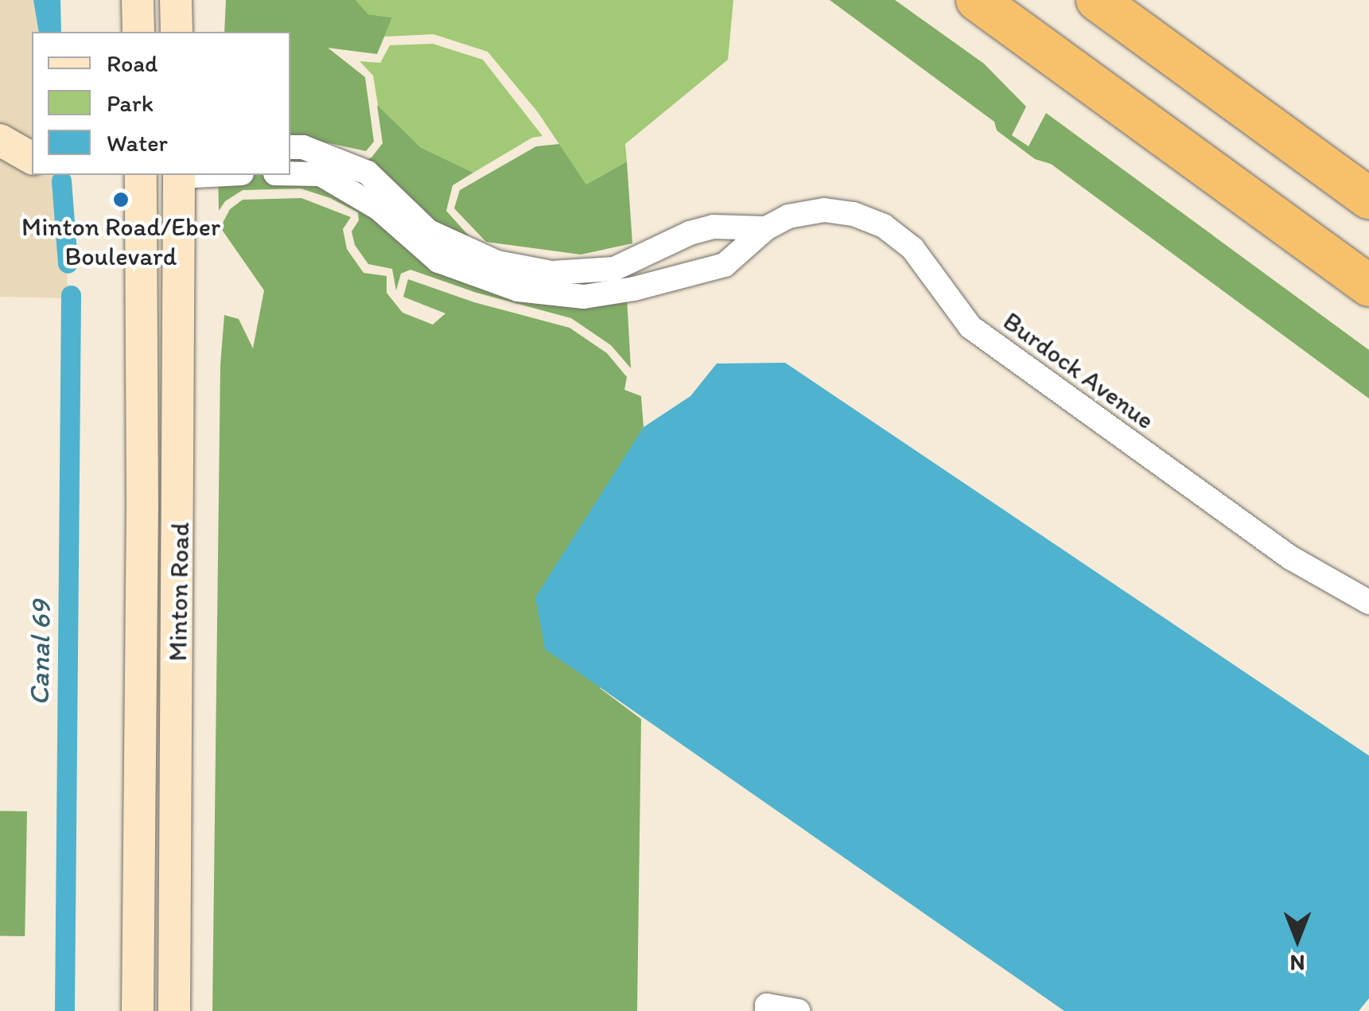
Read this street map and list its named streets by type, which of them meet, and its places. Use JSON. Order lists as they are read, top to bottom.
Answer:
{
  "streets": {
    "main road": ["Minton Road"],
    "street": ["Burdock Avenue"]
  },
  "water": ["Canal 69"],
  "places": ["Minton Road/Eber Boulevard"],
  "legend": ["Road", "Park", "Water"],
  "north": "bottom"
}
